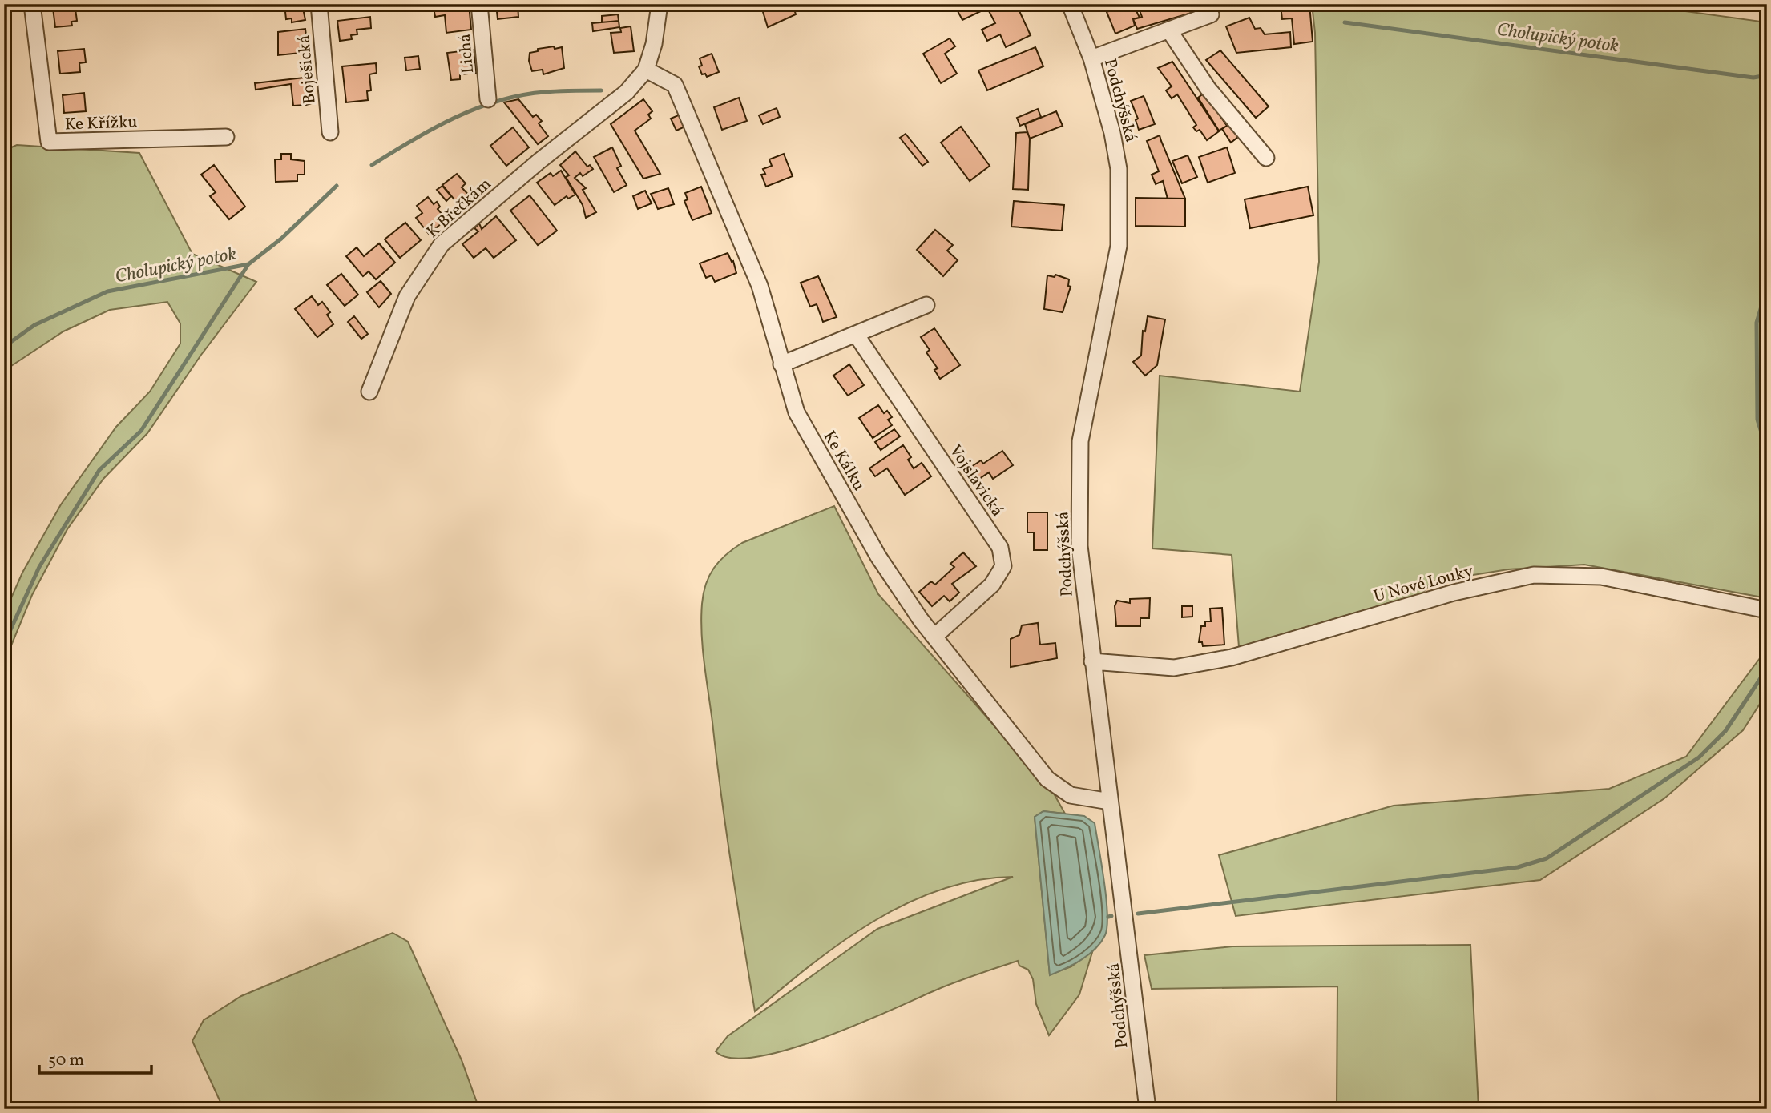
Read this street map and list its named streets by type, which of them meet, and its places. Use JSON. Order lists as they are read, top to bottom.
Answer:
{
  "streets": {
    "street": [
      "Lichá",
      "Boješická",
      "Podchýšská",
      "Ke Křížku",
      "K Břečkám",
      "Ke Kálku",
      "Vojslavická",
      "U Nové Louky"
    ]
  },
  "crossings": [
    ["Podchýšská", "Ke Kálku"],
    ["Podchýšská", "U Nové Louky"],
    ["K Břečkám", "Ke Kálku"],
    ["Ke Kálku", "Vojslavická"]
  ],
  "water": ["Cholupický potok"],
  "scale_bar": "50 m"
}
